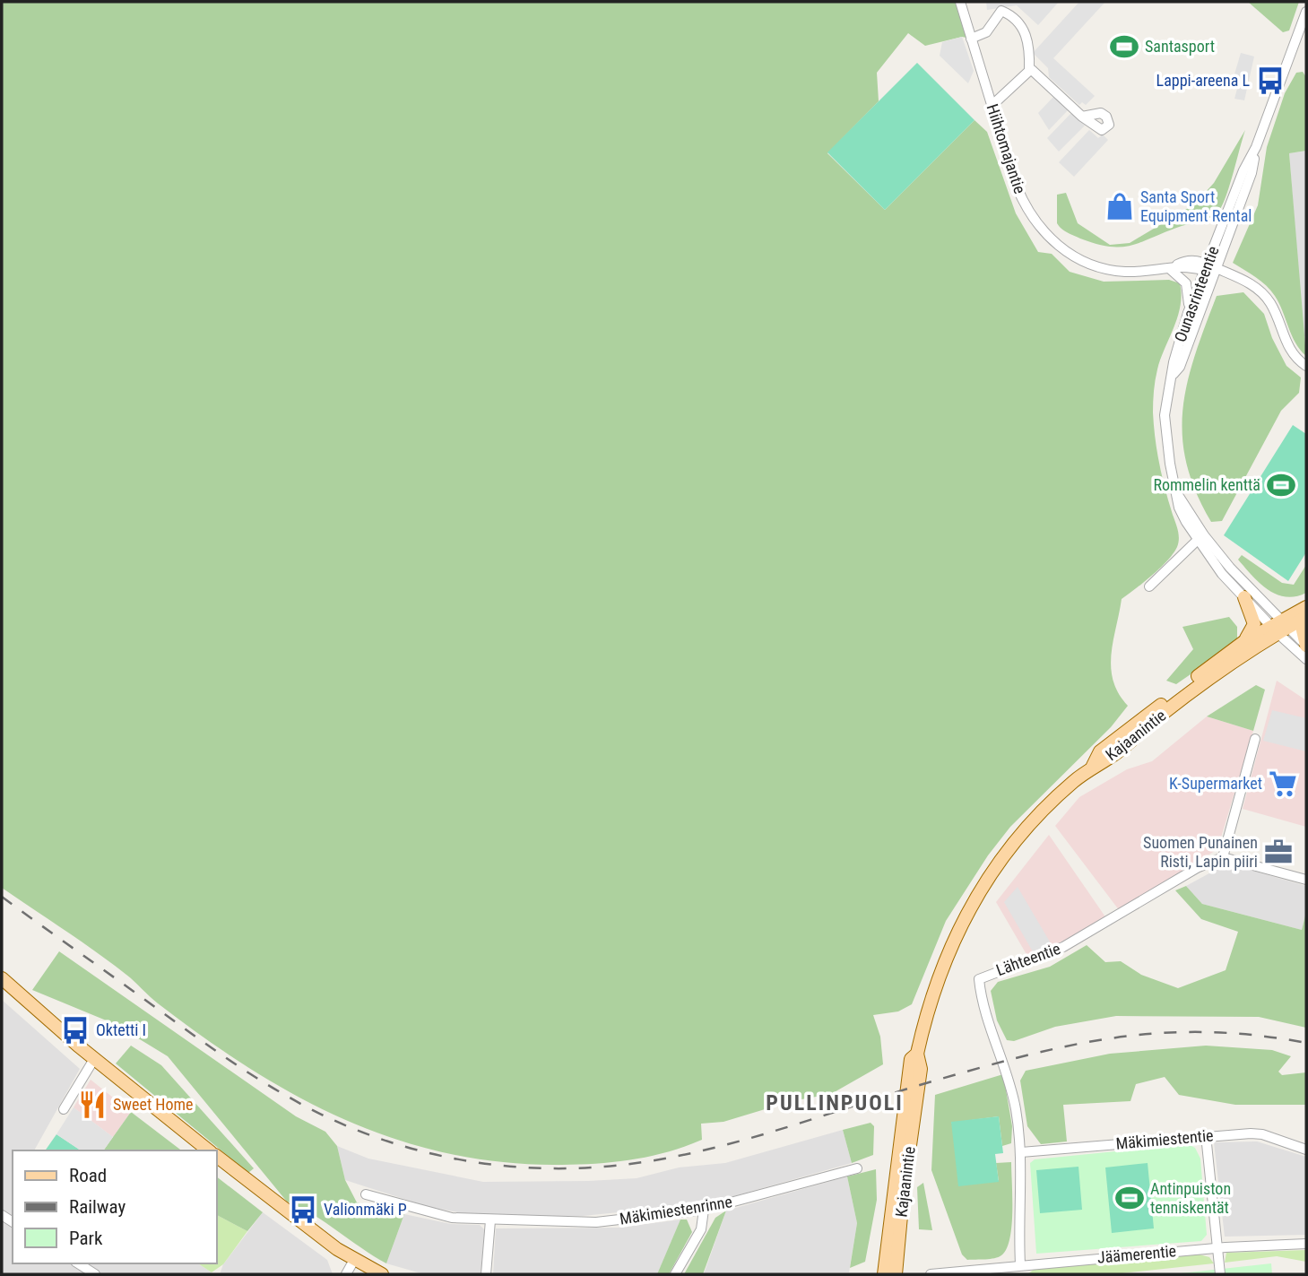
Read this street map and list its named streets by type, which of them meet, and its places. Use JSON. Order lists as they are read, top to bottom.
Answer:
{
  "streets": {
    "main road": ["Kajaanintie"],
    "street": [
      "Hiihtomajantie",
      "Ounasrinteentie",
      "Lähteentie",
      "Mäkimiestentie",
      "Mäkimiestenrinne",
      "Jäämerentie"
    ]
  },
  "crossings": [
    ["Hiihtomajantie", "Ounasrinteentie"],
    ["Ounasrinteentie", "Kajaanintie"],
    ["Lähteentie", "Mäkimiestentie"],
    ["Lähteentie", "Jäämerentie"]
  ],
  "districts": ["PULLINPUOLI"],
  "places": {
    "sports": ["Santasport", "Rommelin kenttä", "Antinpuiston tenniskentät"],
    "bus stop": ["Lappi-areena L", "Oktetti I", "Valionmäki P"],
    "shop": ["Santa Sport Equipment Rental"],
    "supermarket": ["K-Supermarket"],
    "office": ["Suomen Punainen Risti, Lapin piiri"],
    "restaurant": ["Sweet Home"]
  },
  "legend": ["Road", "Railway", "Park"]
}
